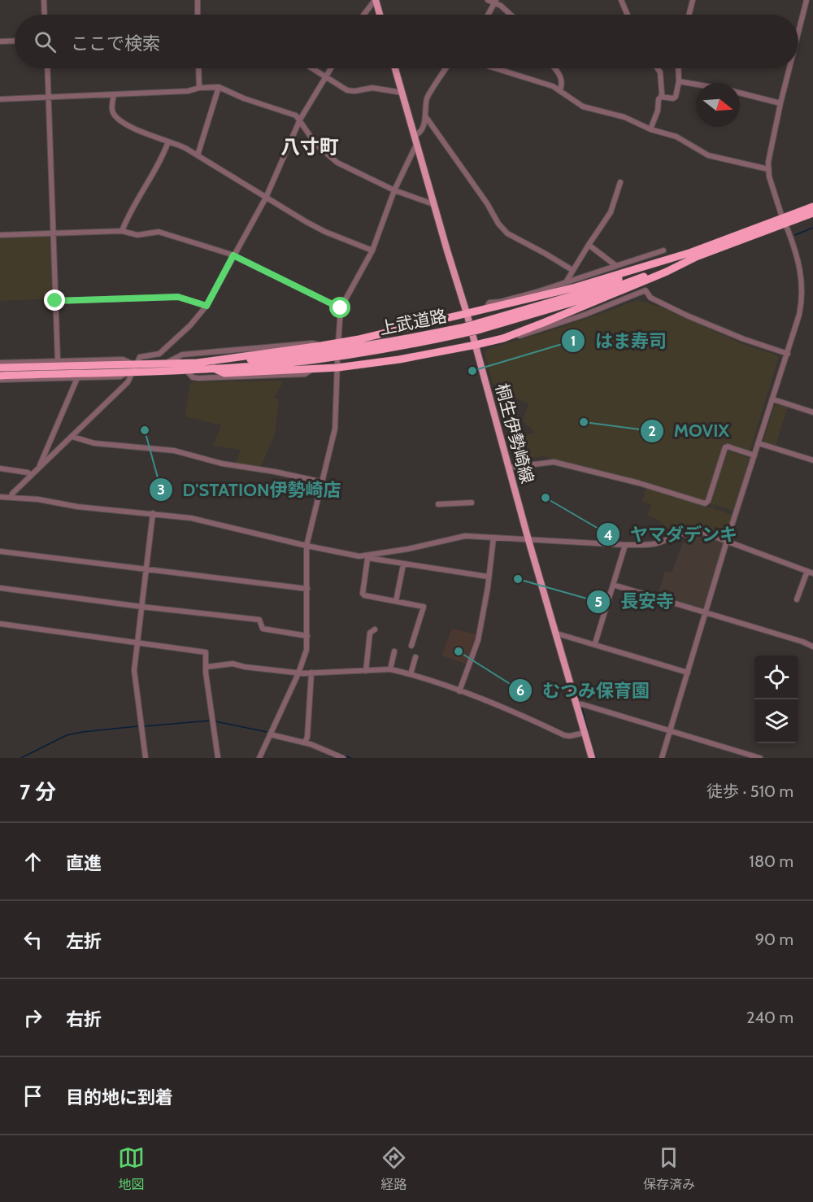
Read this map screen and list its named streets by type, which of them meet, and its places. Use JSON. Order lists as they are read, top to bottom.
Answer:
{
  "streets": {
    "highway": ["上武道路"],
    "main road": ["桐生伊勢崎線"]
  },
  "districts": ["八寸町"],
  "places": [
    "はま寿司",
    "MOVIX",
    "D'STATION伊勢崎店",
    "ヤマダデンキ",
    "長安寺",
    "むつみ保育園"
  ],
  "north": "right",
  "page": {
    "search": "ここで検索",
    "heading": ["7 分", "徒歩 · 510 m"],
    "list": [
      ["直進", "180 m"],
      ["左折", "90 m"],
      ["右折", "240 m"],
      "目的地に到着"
    ],
    "nav": ["地図", "経路", "保存済み"]
  }
}
